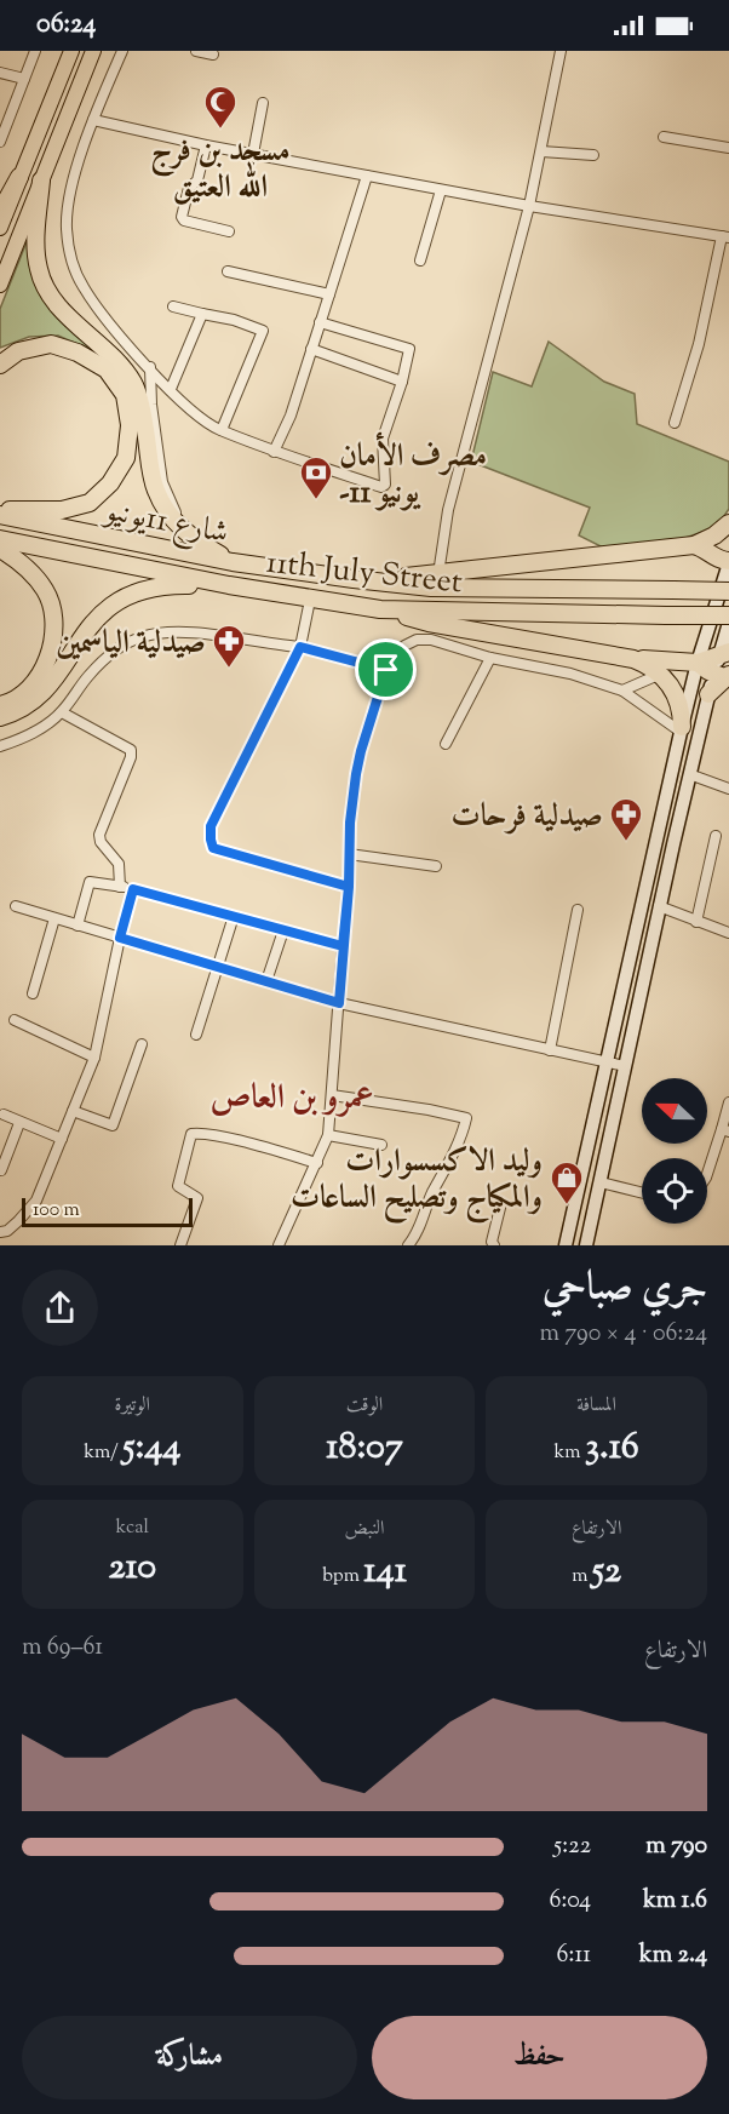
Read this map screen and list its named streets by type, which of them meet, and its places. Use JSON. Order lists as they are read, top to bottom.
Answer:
{
  "streets": {
    "highway": ["شارع 11يونيو", "11th July Street"]
  },
  "districts": ["عمرو بن العاص"],
  "places": {
    "mosque": ["مسجد بن فرج الله العتيق"],
    "bank": ["مصرف الأمان -11 يونيو"],
    "pharmacy": ["صيدلية الياسمين", "صيدلية فرحات"],
    "shop": ["وليد الاكسسوارات والمكياج وتصليح الساعات"]
  },
  "scale_bar": "100 m",
  "north": "left",
  "page": {
    "status": "06:24",
    "scale": "100 m",
    "heading": ["جري صباحي", "06:24 · 4 × 790 m"],
    "stats": [
      ["المسافة", "3.16 km"],
      ["الوقت", "18:07"],
      ["الوتيرة", "5:44 /km"],
      ["الارتفاع", "52 m"],
      ["النبض", "141 bpm"],
      ["kcal", "210"]
    ],
    "chart": ["الارتفاع", "61–69 m"],
    "list": [
      {
        "name": "790 m",
        "note": "5:22"
      },
      {
        "name": "1.6 km",
        "note": "6:04"
      },
      {
        "name": "2.4 km",
        "note": "6:11"
      }
    ],
    "buttons": ["حفظ", "مشاركة"]
  }
}
